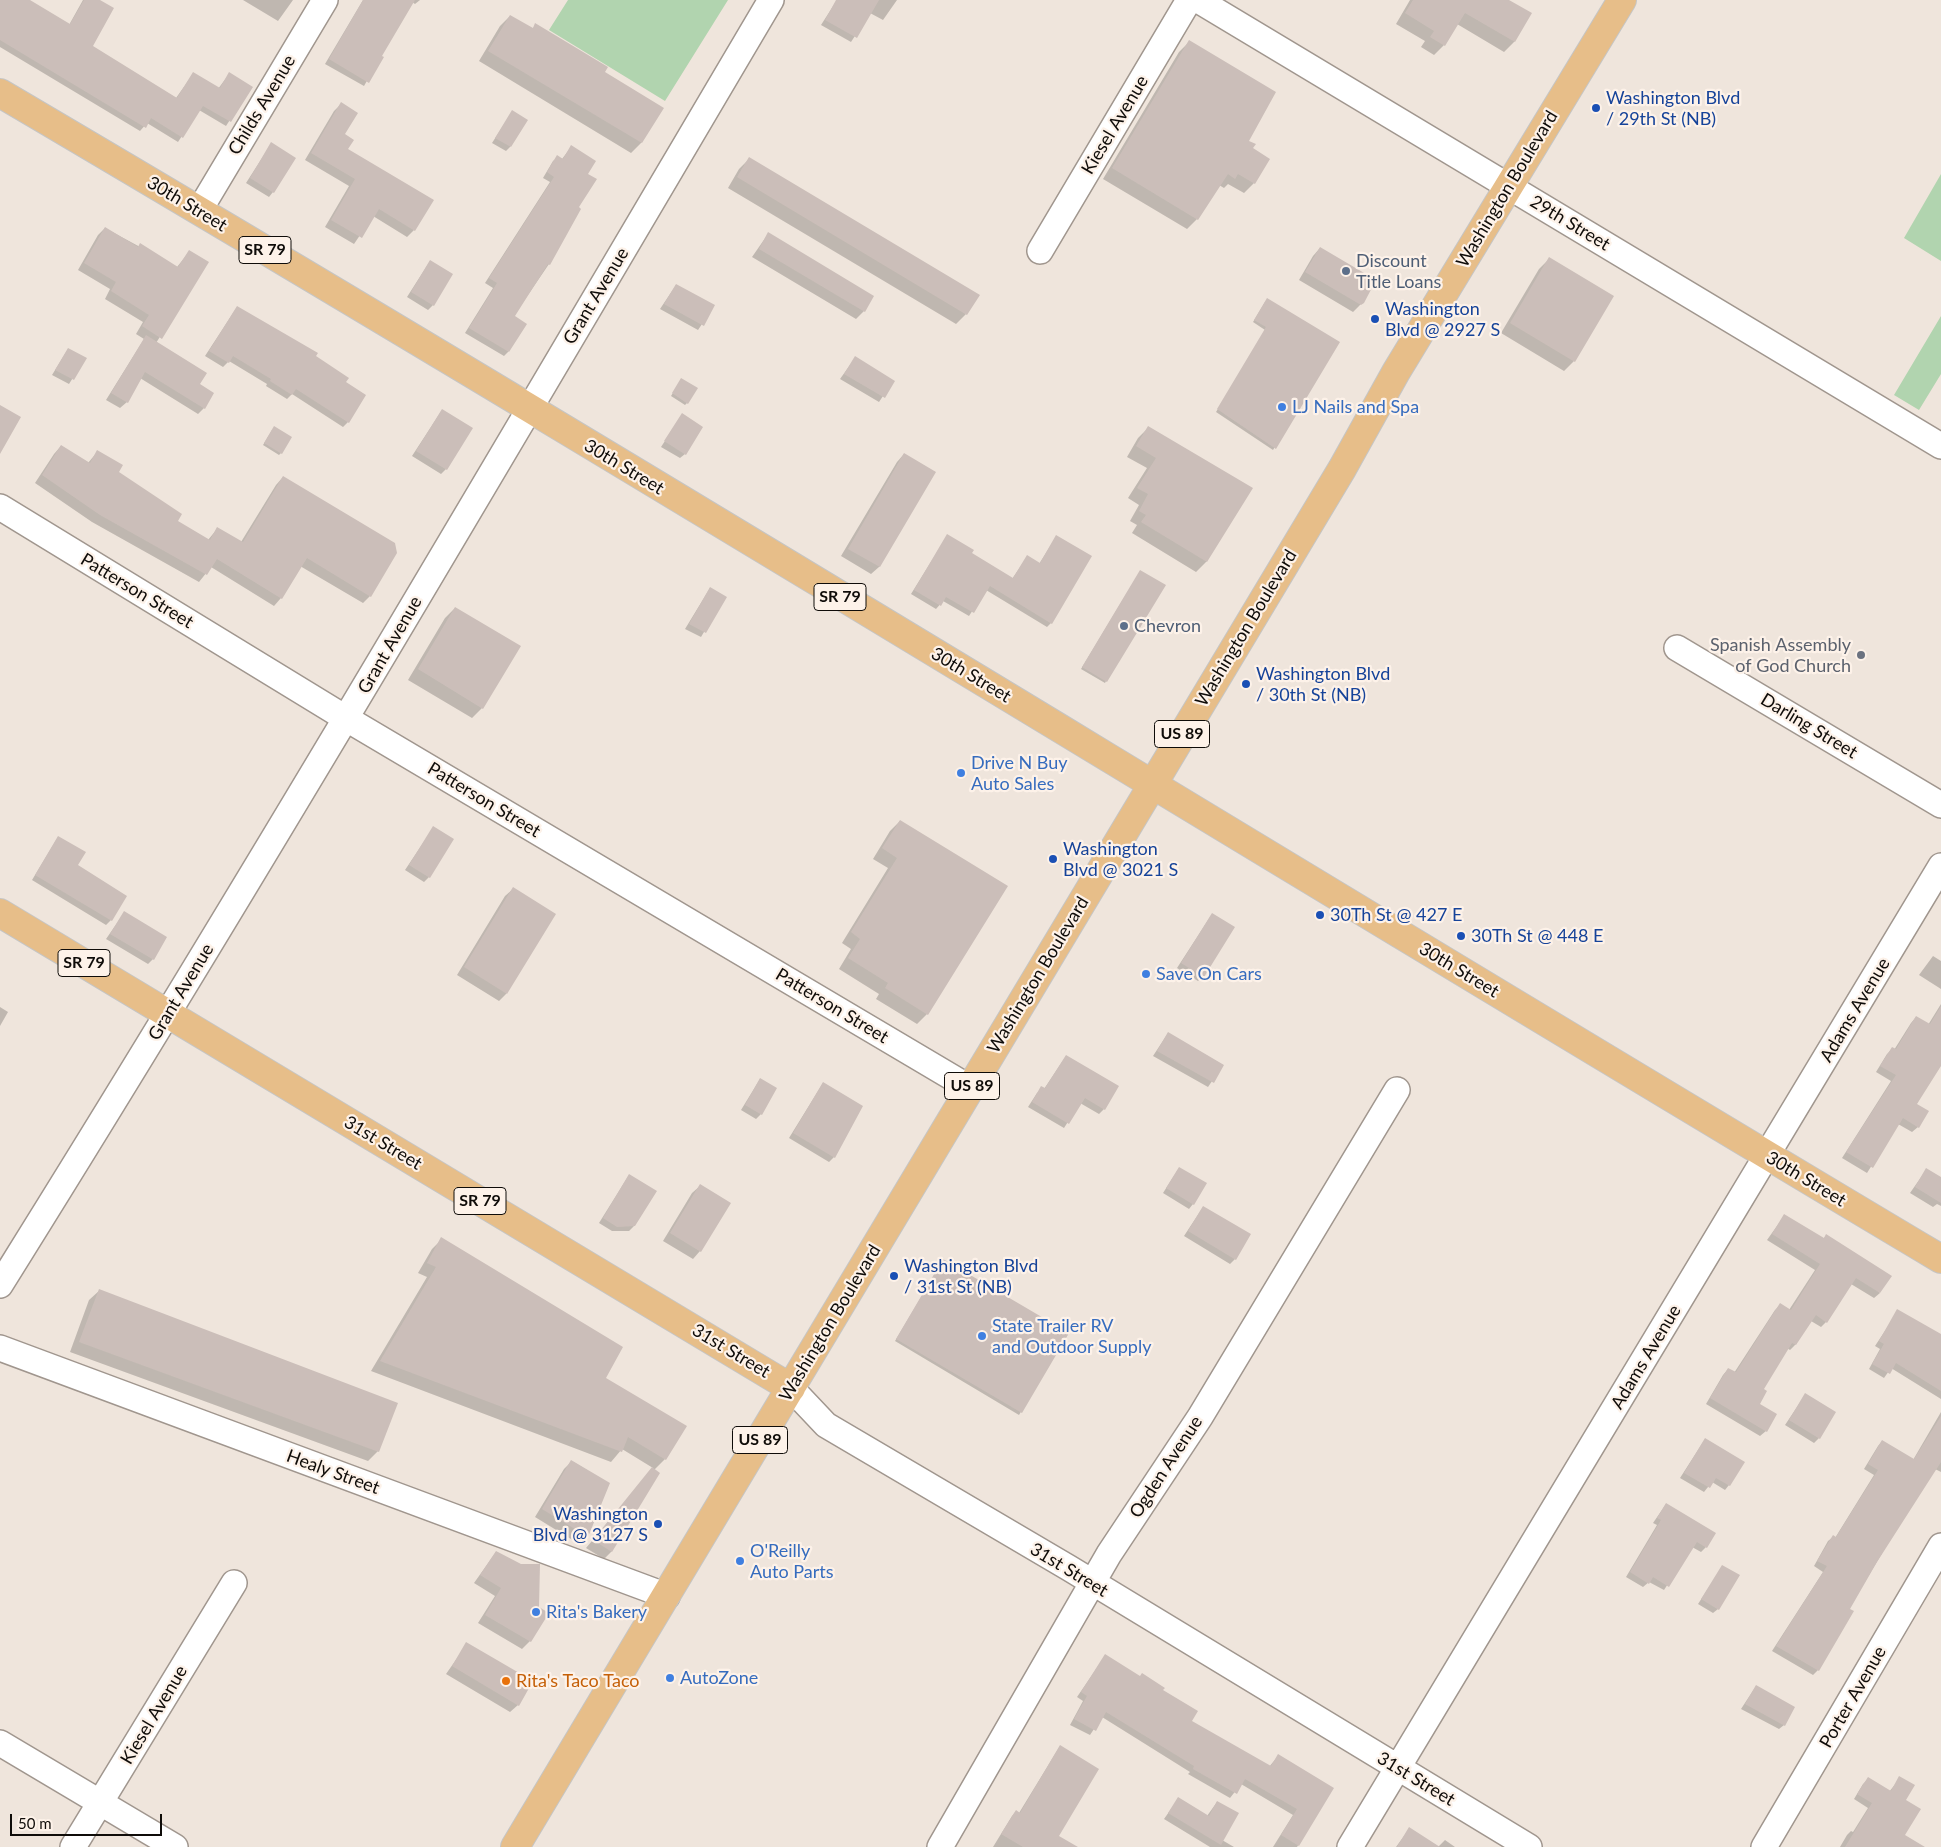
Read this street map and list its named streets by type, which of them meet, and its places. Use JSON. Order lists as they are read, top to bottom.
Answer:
{
  "streets": {
    "main road": [
      "Washington Boulevard",
      "30th Street",
      "SR 79",
      "US 89",
      "31st Street"
    ],
    "street": [
      "Childs Avenue",
      "Kiesel Avenue",
      "29th Street",
      "Grant Avenue",
      "Patterson Street",
      "Darling Street",
      "Adams Avenue",
      "Ogden Avenue",
      "Healy Street",
      "Porter Avenue"
    ]
  },
  "crossings": [
    ["Childs Avenue", "30th Street"],
    ["Washington Boulevard", "30th Street"],
    ["Washington Boulevard", "29th Street"],
    ["Washington Boulevard", "Patterson Street"],
    ["Washington Boulevard", "31st Street"],
    ["Washington Boulevard", "Healy Street"],
    ["30th Street", "Grant Avenue"],
    ["30th Street", "Adams Avenue"],
    ["Grant Avenue", "Patterson Street"],
    ["Grant Avenue", "31st Street"],
    ["Adams Avenue", "31st Street"],
    ["31st Street", "Ogden Avenue"]
  ],
  "places": [
    "Washington Blvd / 29th St (NB)",
    "Discount Title Loans",
    "Washington Blvd @ 2927 S",
    "LJ Nails and Spa",
    "Chevron",
    "Spanish Assembly of God Church",
    "Washington Blvd / 30th St (NB)",
    "Drive N Buy Auto Sales",
    "Washington Blvd @ 3021 S",
    "30Th St @ 427 E",
    "30Th St @ 448 E",
    "Save On Cars",
    "Washington Blvd / 31st St (NB)",
    "State Trailer RV and Outdoor Supply",
    "Washington Blvd @ 3127 S",
    "O'Reilly Auto Parts",
    "Rita's Bakery",
    "AutoZone",
    "Rita's Taco Taco"
  ],
  "scale_bar": "50 m"
}
